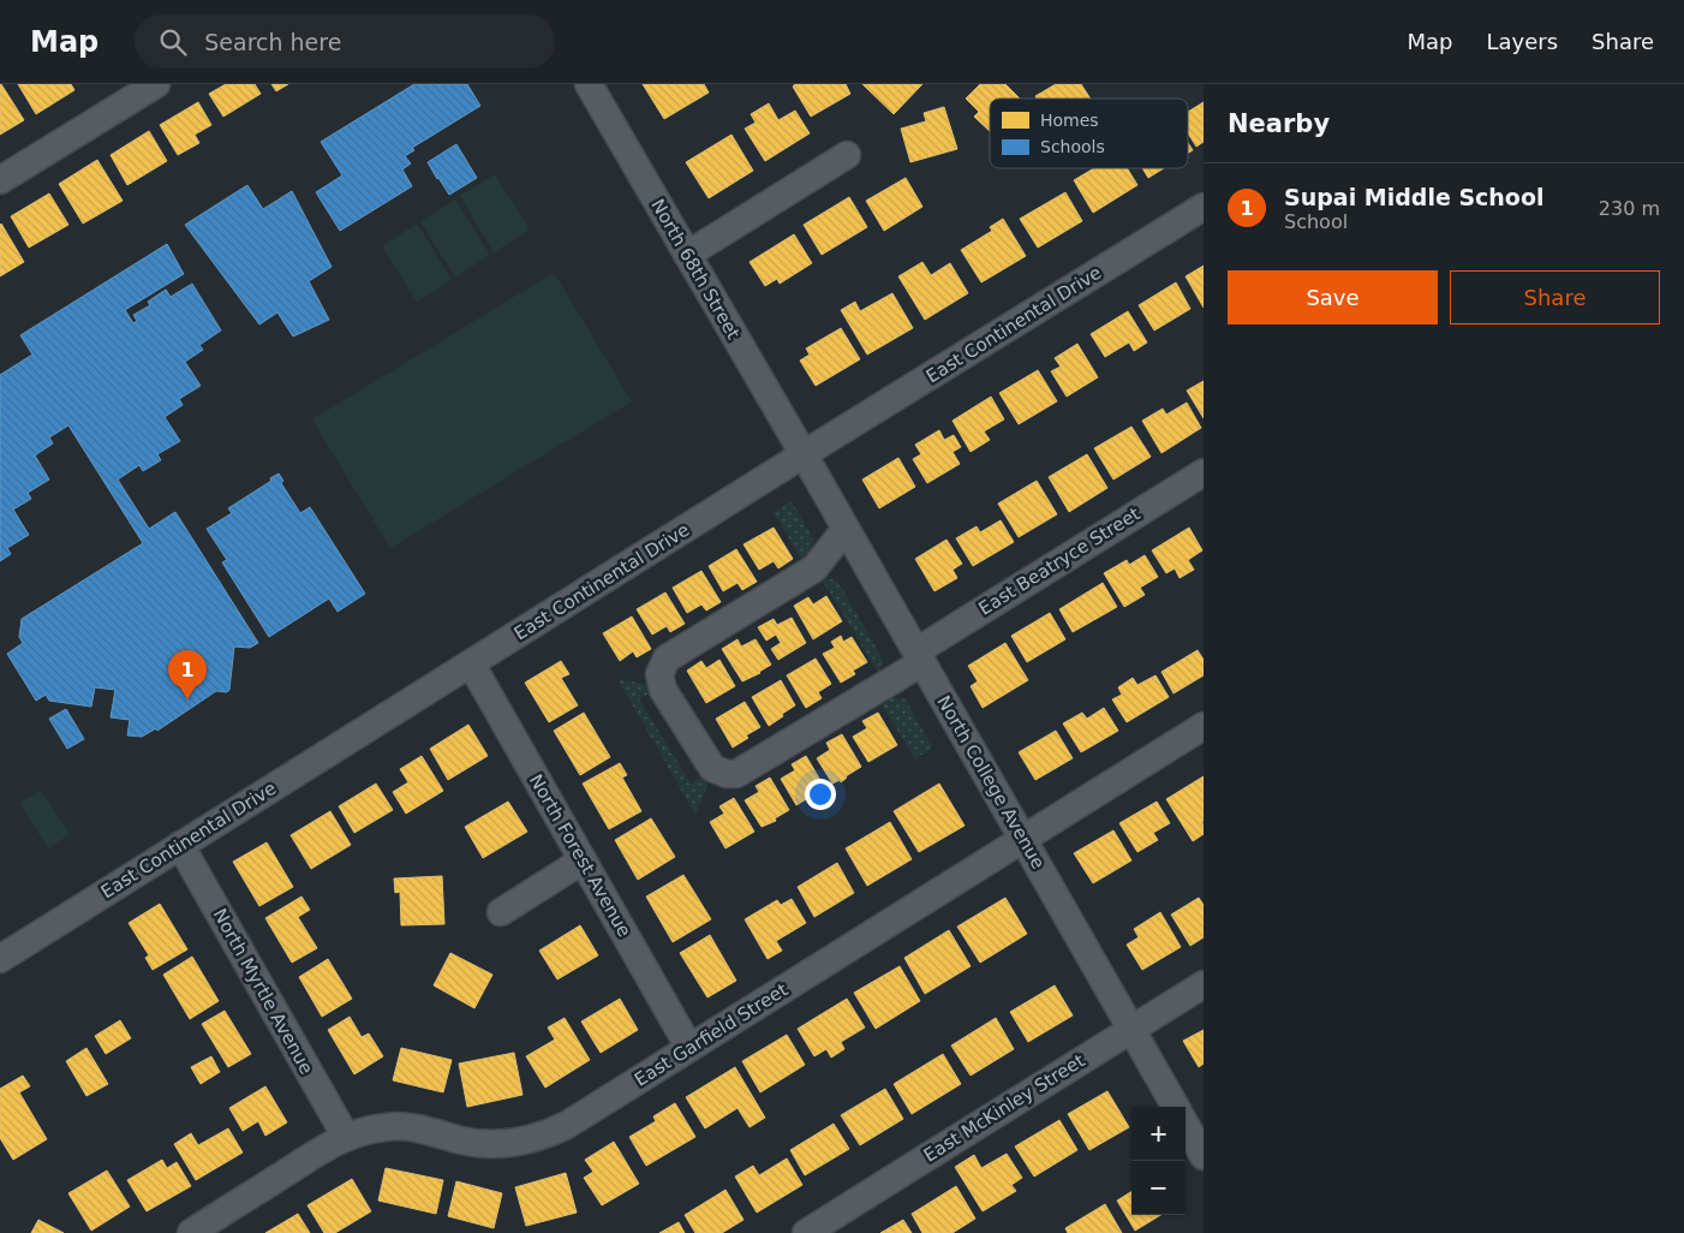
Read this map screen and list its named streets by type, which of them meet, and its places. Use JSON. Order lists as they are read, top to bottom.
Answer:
{
  "streets": {
    "street": [
      "North 68th Street",
      "East Continental Drive",
      "East Beatryce Street",
      "North College Avenue",
      "North Forest Avenue",
      "North Myrtle Avenue",
      "East Garfield Street",
      "East McKinley Street"
    ]
  },
  "crossings": [
    ["North 68th Street", "East Continental Drive"],
    ["North 68th Street", "North College Avenue"],
    ["East Continental Drive", "North College Avenue"],
    ["East Continental Drive", "North Forest Avenue"],
    ["East Continental Drive", "North Myrtle Avenue"],
    ["East Beatryce Street", "North College Avenue"],
    ["North College Avenue", "East Garfield Street"],
    ["North College Avenue", "East McKinley Street"],
    ["North Forest Avenue", "East Garfield Street"],
    ["North Myrtle Avenue", "East Garfield Street"]
  ],
  "legend": ["Homes", "Schools"],
  "page": {
    "header": "Map",
    "search": "Search here",
    "nav": ["Map", "Layers", "Share"],
    "heading": "Nearby",
    "list": [
      {
        "mark": "1",
        "name": "Supai Middle School",
        "note": "School",
        "value": "230 m"
      }
    ],
    "buttons": ["Save", "Share"],
    "pins": "1",
    "map_buttons": ["+", "−"]
  }
}
